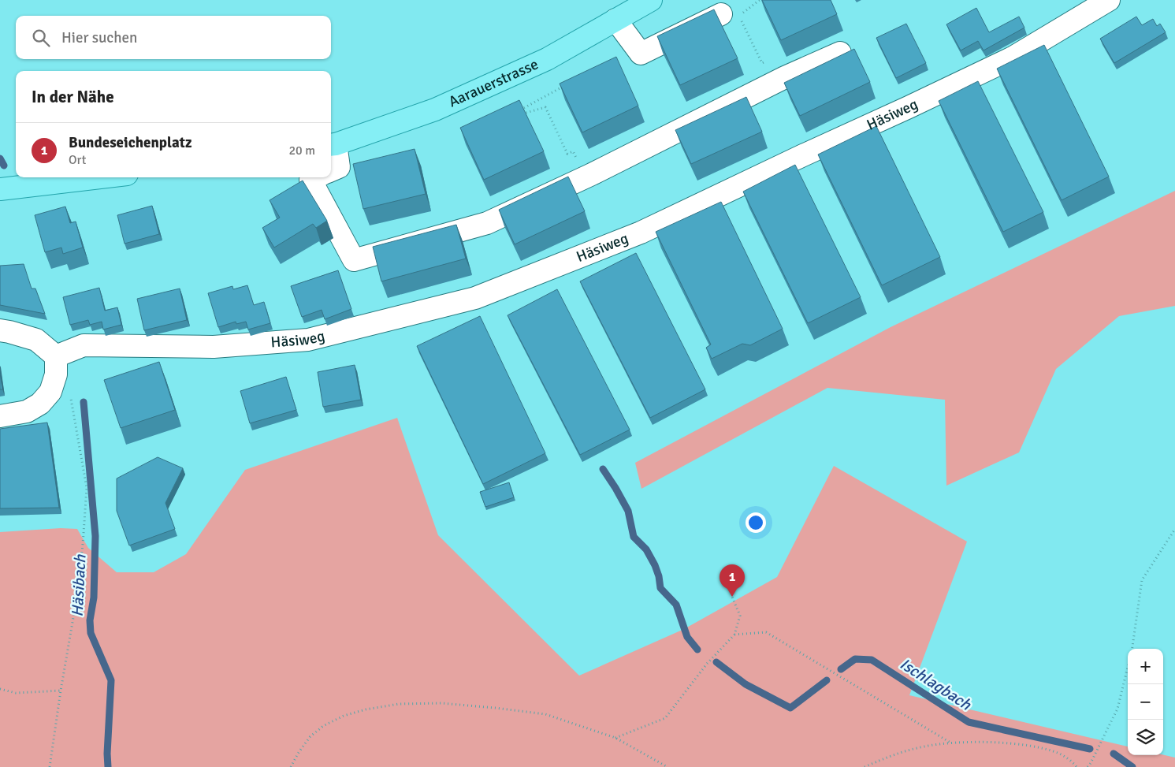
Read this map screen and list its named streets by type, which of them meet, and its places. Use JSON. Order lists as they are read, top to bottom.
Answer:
{
  "streets": {
    "main road": ["Aarauerstrasse"],
    "street": ["Häsiweg"]
  },
  "water": ["Häsibach", "Ischlagbach"],
  "page": {
    "search": "Hier suchen",
    "heading": "In der Nähe",
    "list": [
      {
        "mark": "1",
        "name": "Bundeseichenplatz",
        "note": "Ort",
        "value": "20 m"
      }
    ],
    "pins": "1",
    "map_buttons": ["+", "−"]
  }
}
